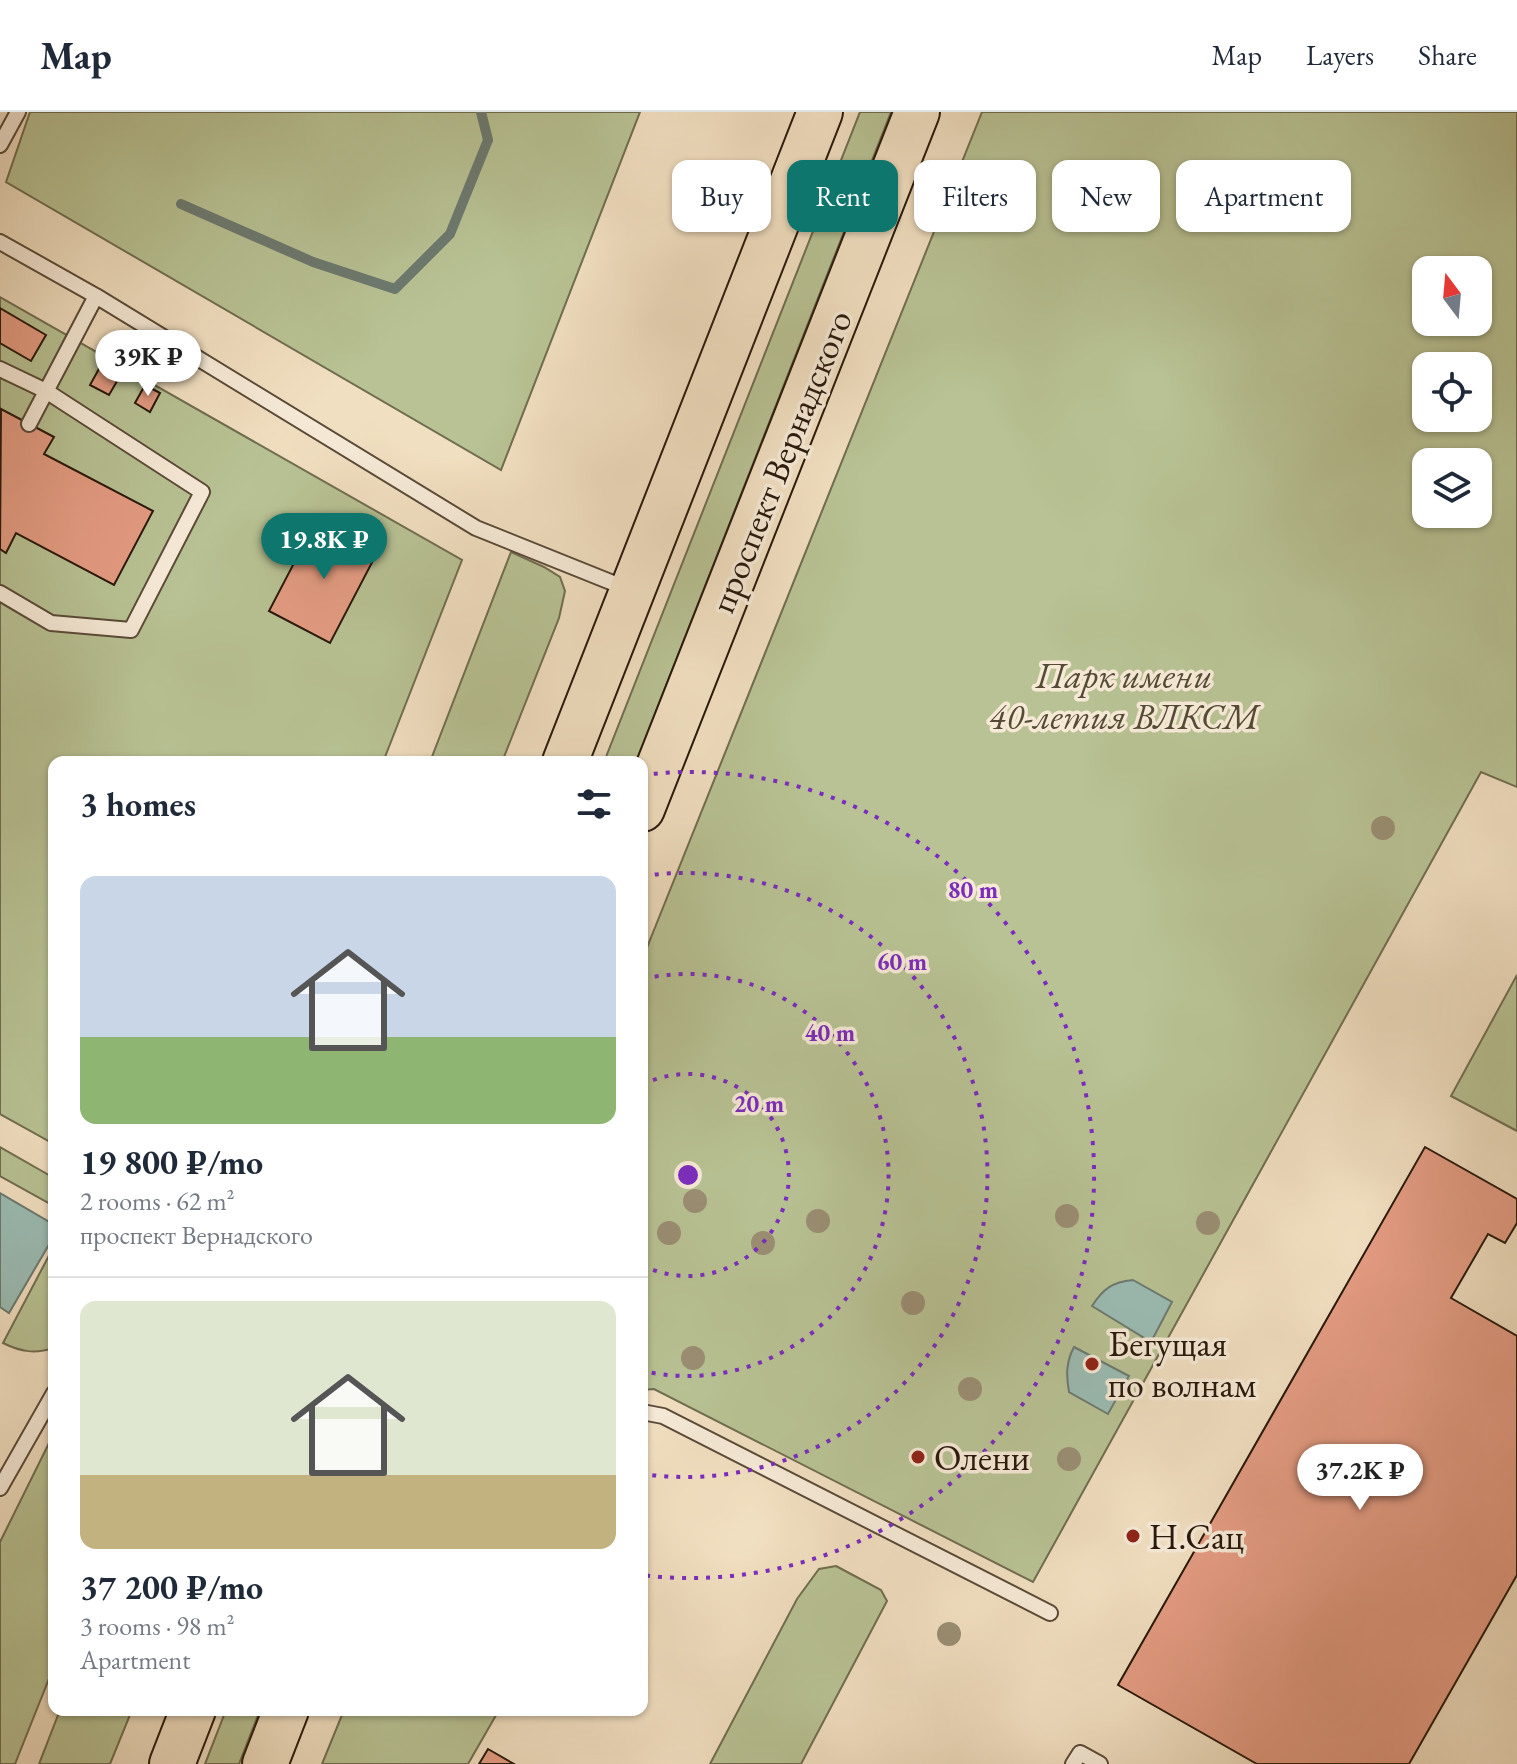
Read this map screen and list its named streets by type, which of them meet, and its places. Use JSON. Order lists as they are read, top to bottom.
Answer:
{
  "streets": {
    "main road": ["проспект Вернадского"]
  },
  "parks": ["Парк имени 40-летия ВЛКСМ"],
  "places": ["Бегущая по волнам", "Олени", "Н.Сац"],
  "north": "top",
  "page": {
    "header": "Map",
    "nav": ["Map", "Layers", "Share"],
    "chip": [
      "Buy",
      "Rent",
      "Filters",
      "New",
      "Apartment"
    ],
    "price": ["39K ₽", "19.8K ₽", "37.2K ₽"],
    "heading": "3 homes",
    "list": [
      {
        "name": "19 800 ₽/mo",
        "note": "2 rooms · 62 m² · проспект Вернадского"
      },
      {
        "name": "37 200 ₽/mo",
        "note": "3 rooms · 98 m² · Apartment"
      }
    ]
  },
  "rings": [
    "80 m",
    "60 m",
    "40 m",
    "20 m"
  ]
}
